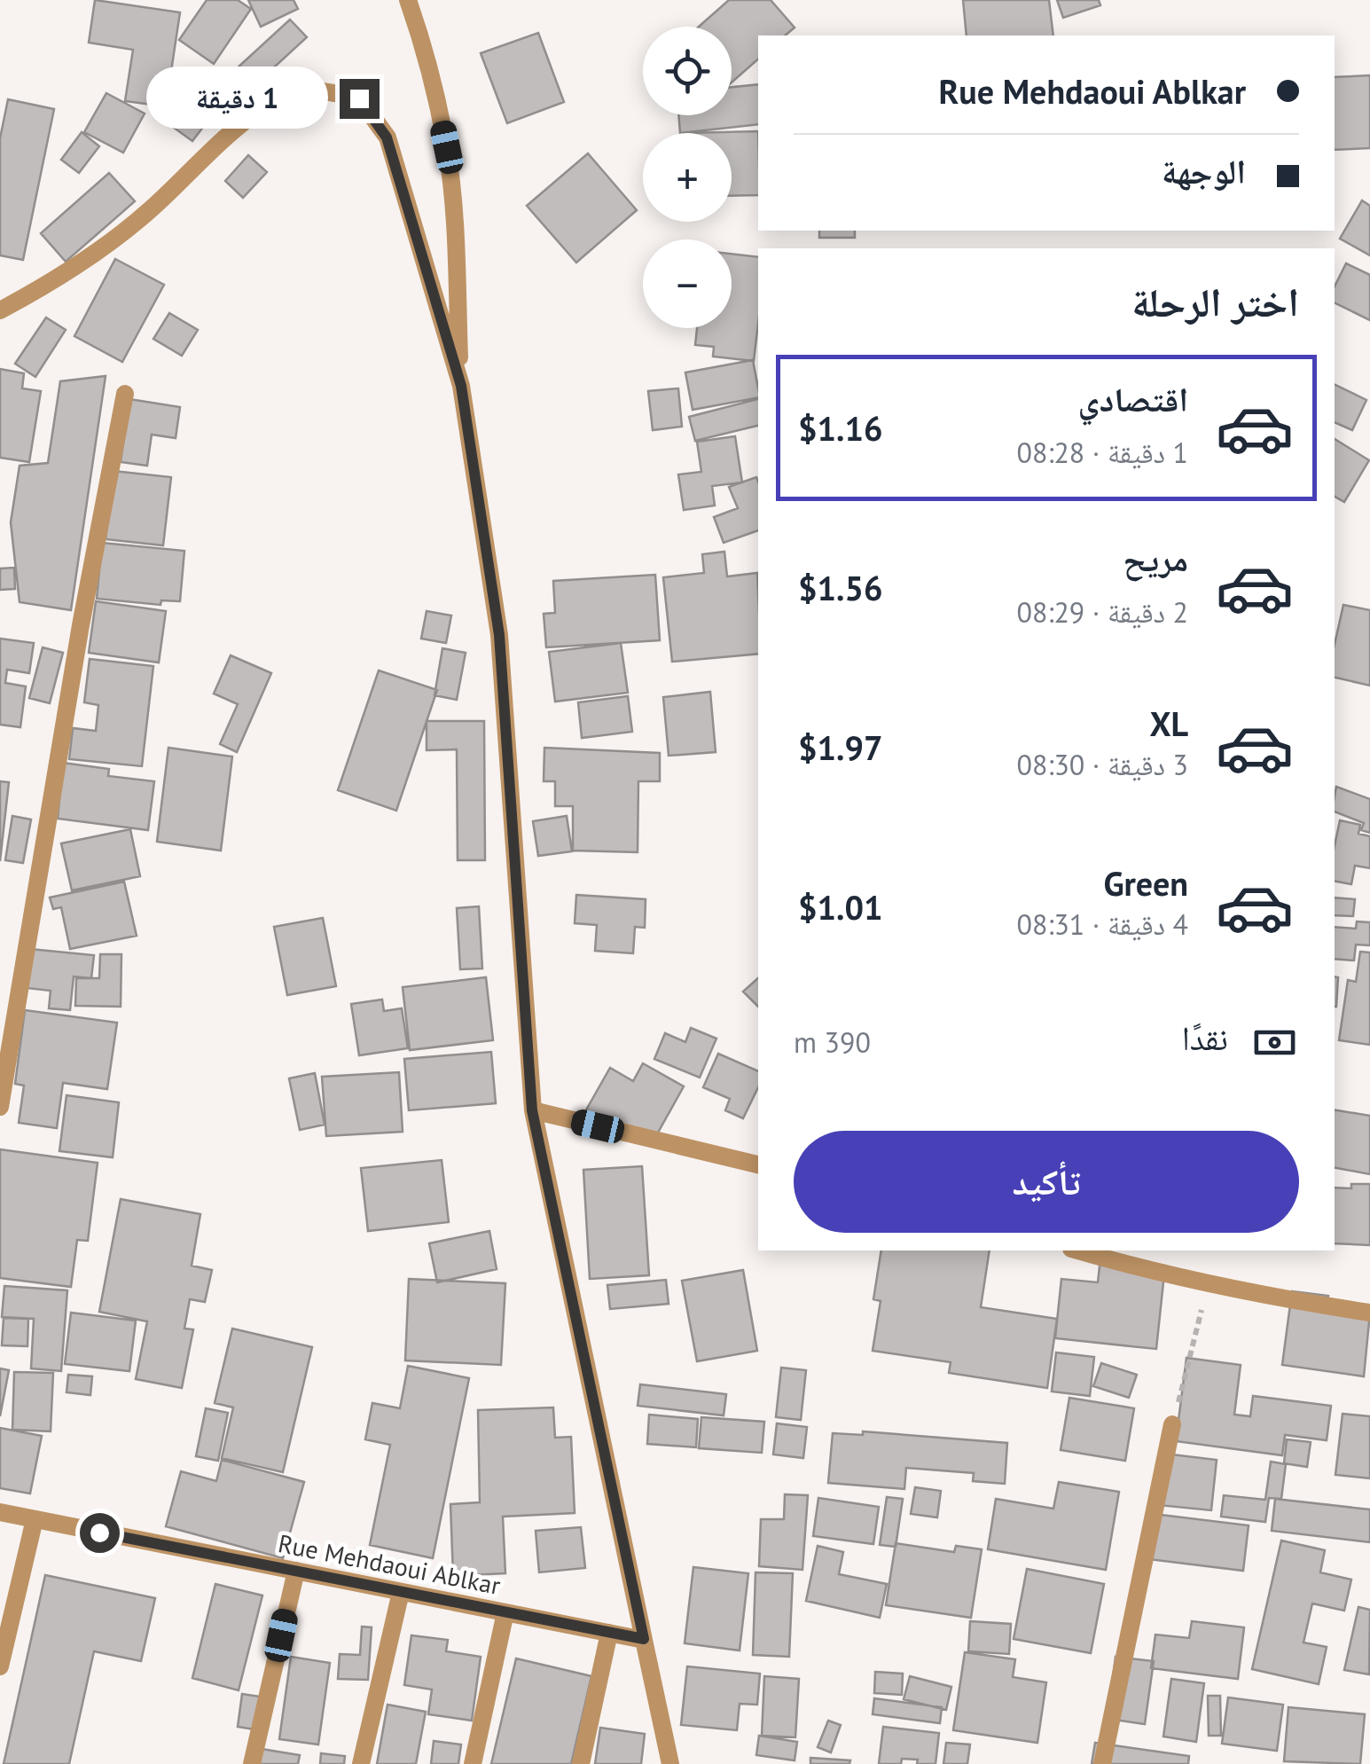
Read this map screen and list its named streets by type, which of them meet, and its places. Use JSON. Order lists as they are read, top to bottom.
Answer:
{
  "streets": {
    "street": ["Rue Mehdaoui Ablkar"]
  },
  "page": {
    "map_buttons": ["+", "−"],
    "banner": ["Rue Mehdaoui Ablkar", "الوجهة"],
    "bubble": "1 دقيقة",
    "heading": "اختر الرحلة",
    "list": [
      {
        "name": "اقتصادي",
        "note": "1 دقيقة · 08:28",
        "value": "$1.16"
      },
      {
        "name": "مريح",
        "note": "2 دقيقة · 08:29",
        "value": "$1.56"
      },
      {
        "name": "XL",
        "note": "3 دقيقة · 08:30",
        "value": "$1.97"
      },
      {
        "name": "Green",
        "note": "4 دقيقة · 08:31",
        "value": "$1.01"
      }
    ],
    "pay": ["نقدًا", "390 m"],
    "buttons": "تأكيد"
  }
}
